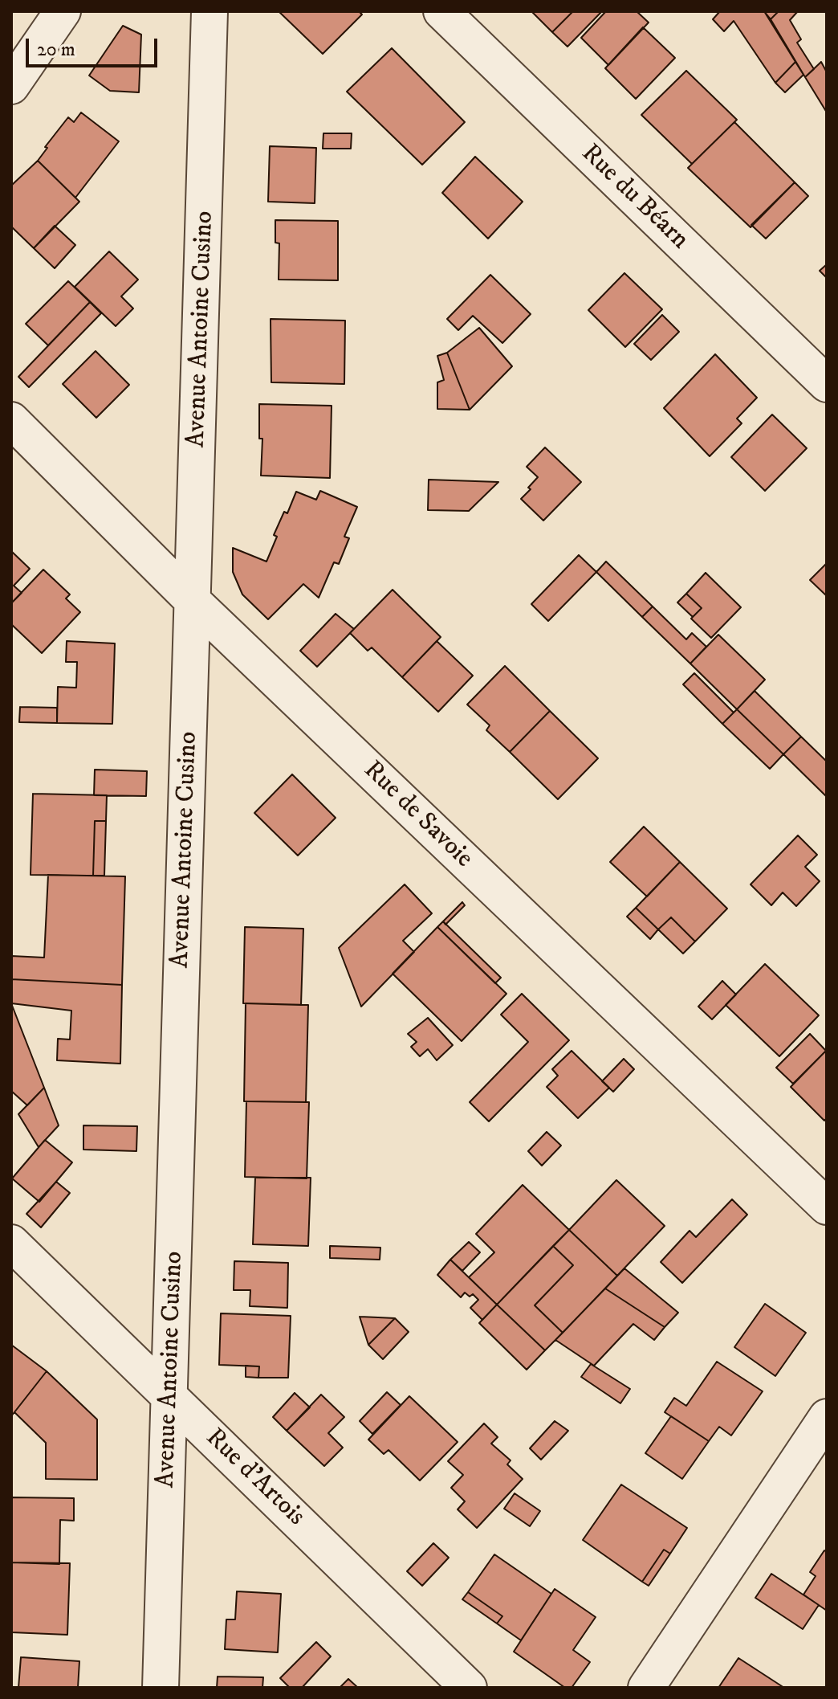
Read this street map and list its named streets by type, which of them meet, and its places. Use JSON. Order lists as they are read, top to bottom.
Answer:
{
  "streets": {
    "street": [
      "Rue du Béarn",
      "Avenue Antoine Cusino",
      "Rue de Savoie",
      "Rue d'Artois"
    ]
  },
  "crossings": [
    ["Avenue Antoine Cusino", "Rue de Savoie"],
    ["Avenue Antoine Cusino", "Rue d'Artois"]
  ],
  "scale_bar": "20 m"
}
